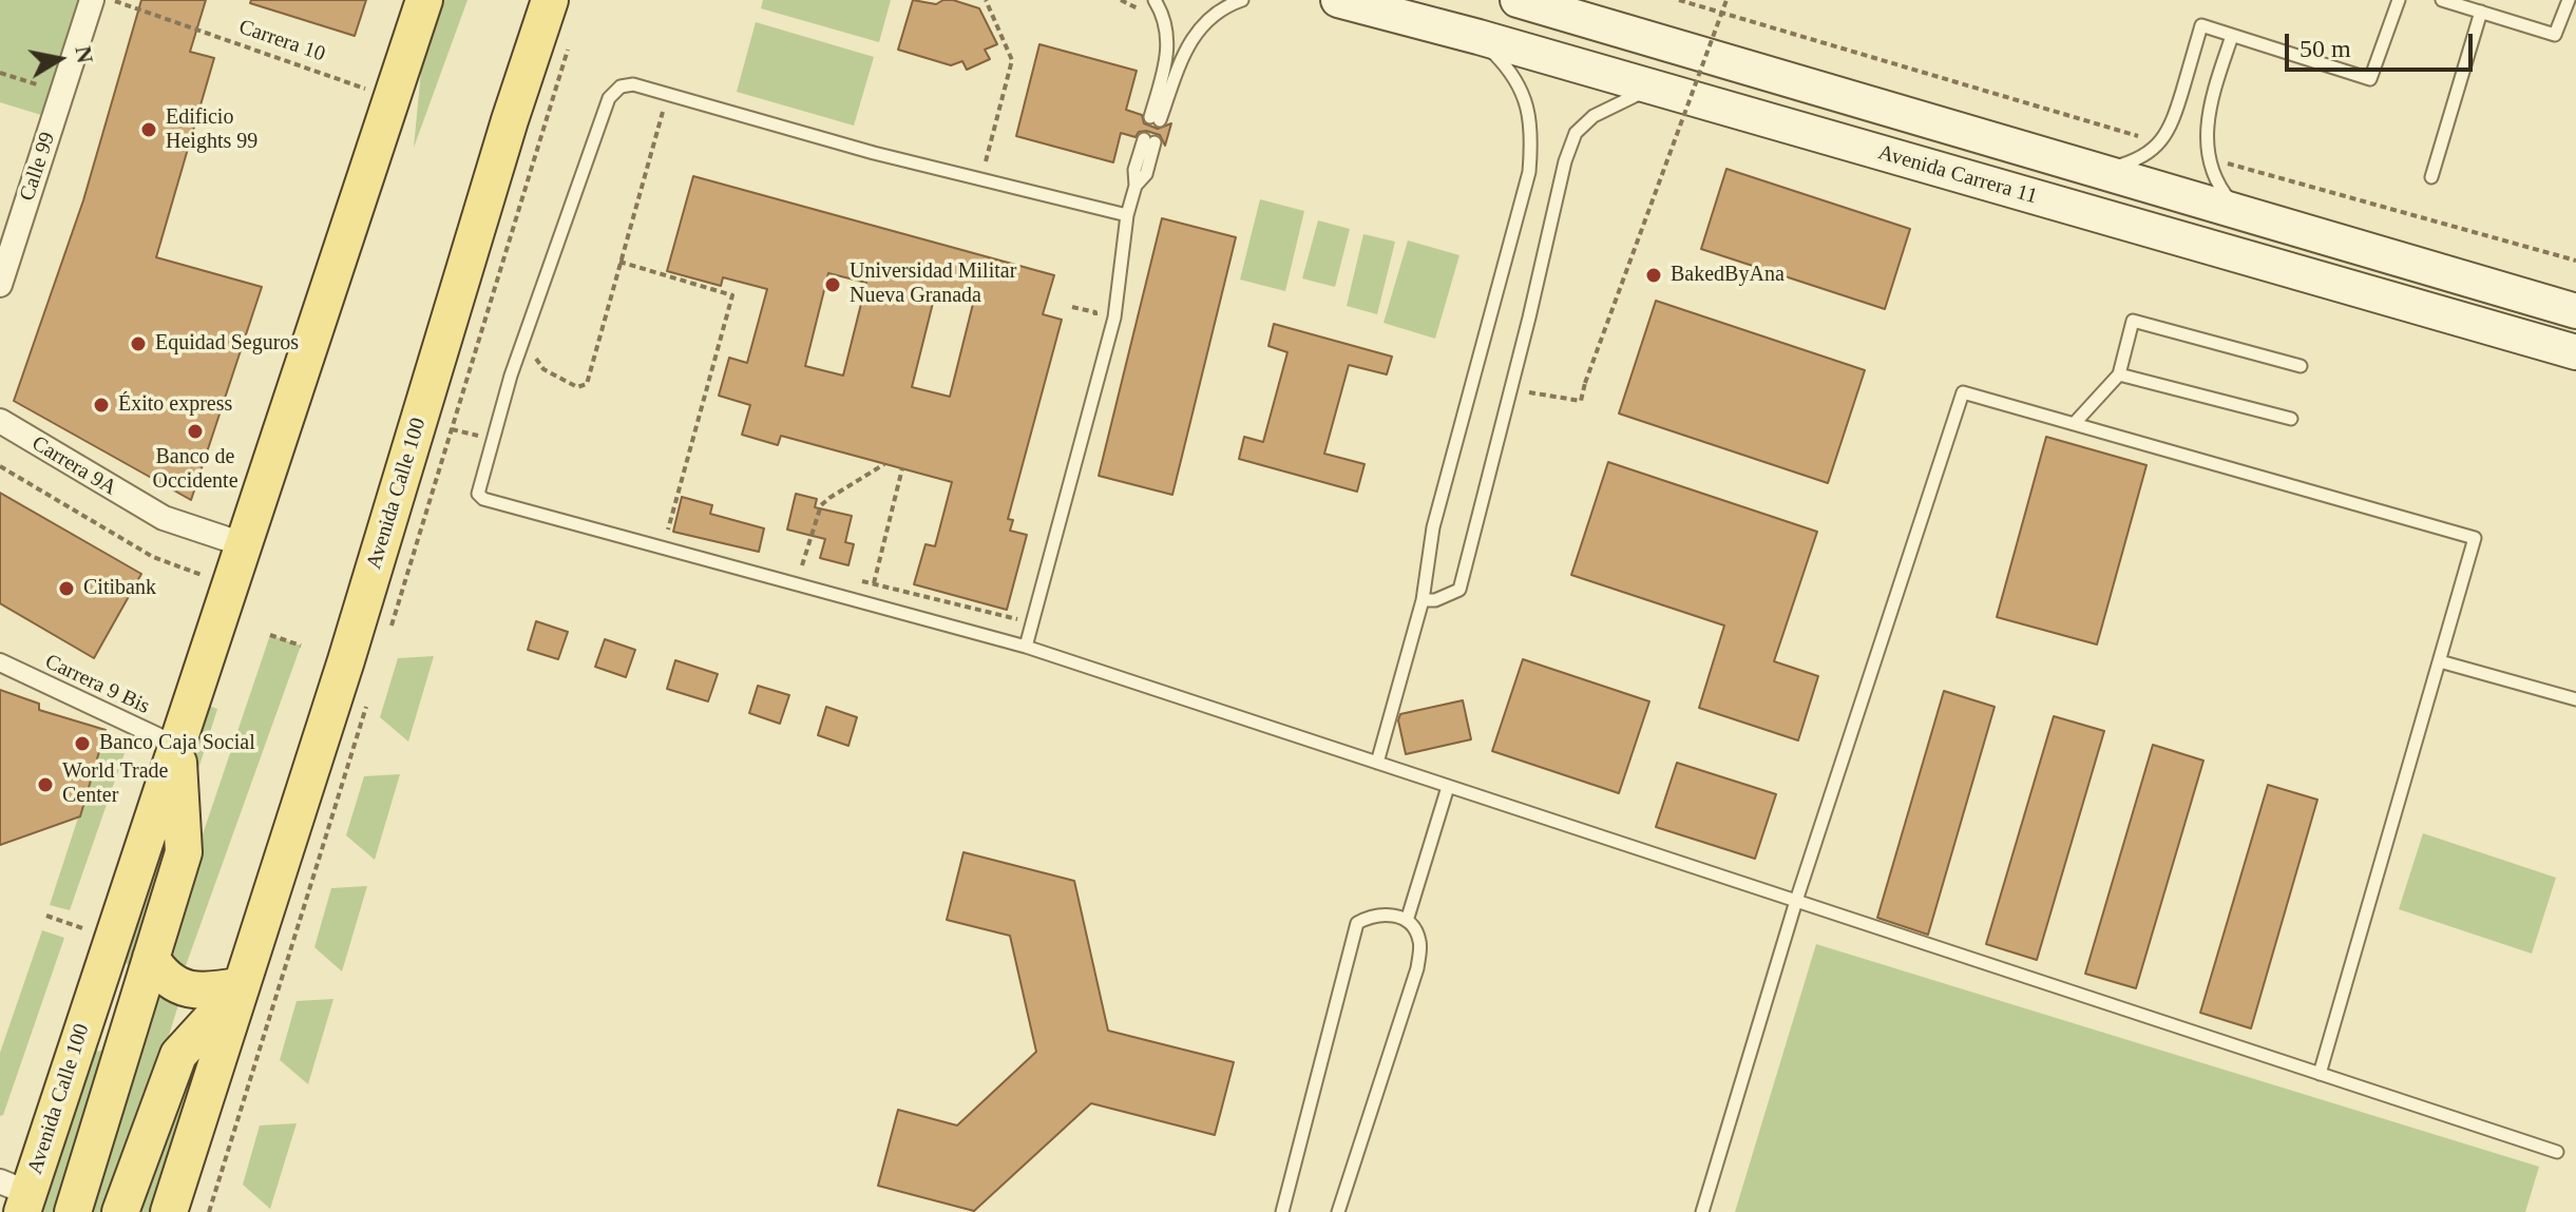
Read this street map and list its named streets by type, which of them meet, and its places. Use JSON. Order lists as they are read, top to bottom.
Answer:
{
  "streets": {
    "main road": ["Avenida Carrera 11", "Avenida Calle 100"],
    "street": ["Calle 99", "Carrera 9A", "Carrera 9 Bis"],
    "path": ["Carrera 10"]
  },
  "crossings": [
    ["Carrera 10", "Avenida Calle 100"],
    ["Carrera 9A", "Avenida Calle 100"],
    ["Avenida Calle 100", "Carrera 9 Bis"]
  ],
  "places": [
    "Edificio Heights 99",
    "BakedByAna",
    "Universidad Militar Nueva Granada",
    "Equidad Seguros",
    "Éxito express",
    "Banco de Occidente",
    "Citibank",
    "Banco Caja Social",
    "World Trade Center"
  ],
  "scale_bar": "50 m",
  "north": "right"
}
